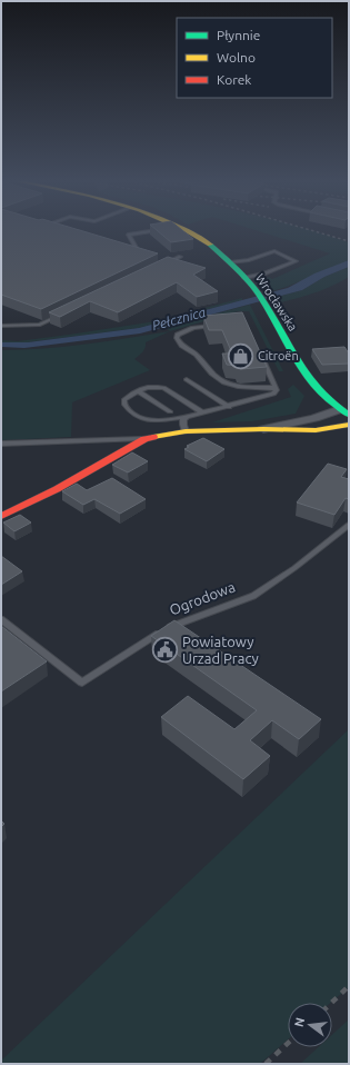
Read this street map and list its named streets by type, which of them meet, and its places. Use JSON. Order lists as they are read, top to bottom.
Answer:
{
  "streets": {
    "main road": ["Wrocławska"],
    "lane": ["Ogrodowa"]
  },
  "water": ["Pełcznica"],
  "places": {
    "shop": ["Citroën"],
    "public building": ["Powiatowy Urzad Pracy"]
  },
  "legend": ["Płynnie", "Wolno", "Korek"],
  "north": "left"
}
